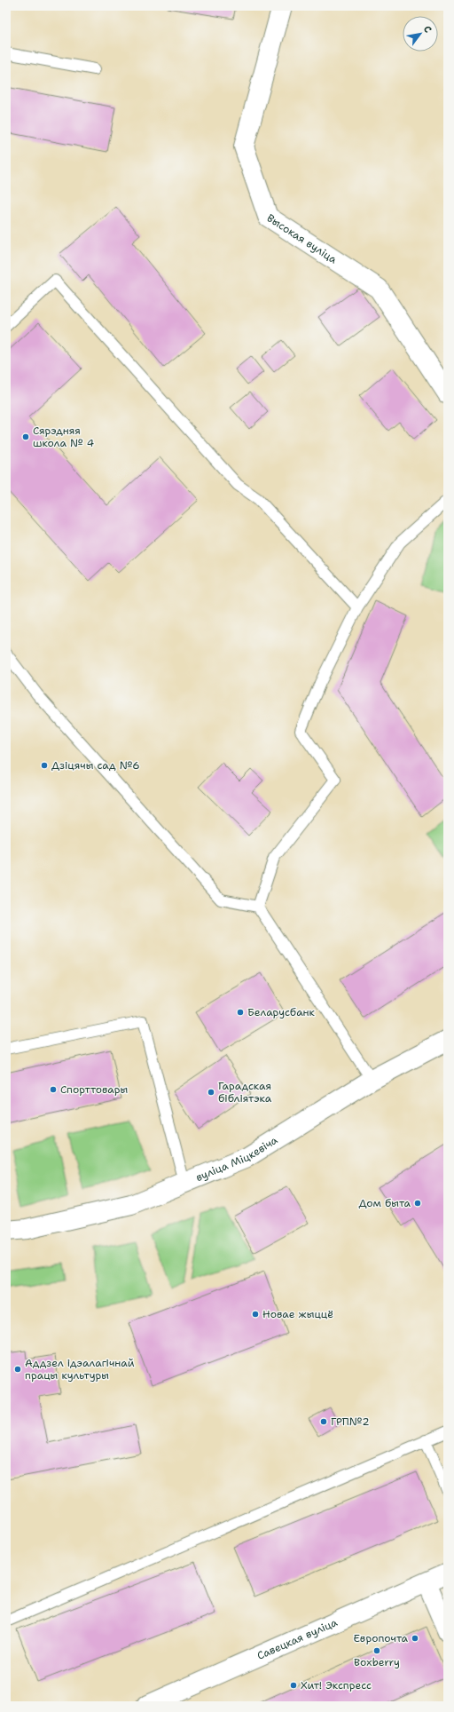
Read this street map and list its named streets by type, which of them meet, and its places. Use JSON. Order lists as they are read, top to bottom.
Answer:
{
  "streets": {
    "street": ["Высокая вуліца", "вуліца Міцкевіча", "Савецкая вуліца"]
  },
  "places": [
    "Сярэдняя школа № 4",
    "Дзіцячы сад №6",
    "Беларусбанк",
    "Спорттовары",
    "Гарадская бібліятэка",
    "Дом быта",
    "Новае жыццё",
    "Аддзел ідэалагічнай працы культуры",
    "ГРП№2",
    "Европочта",
    "Boxberry",
    "Хит! Экспресс"
  ],
  "north": "top right"
}
